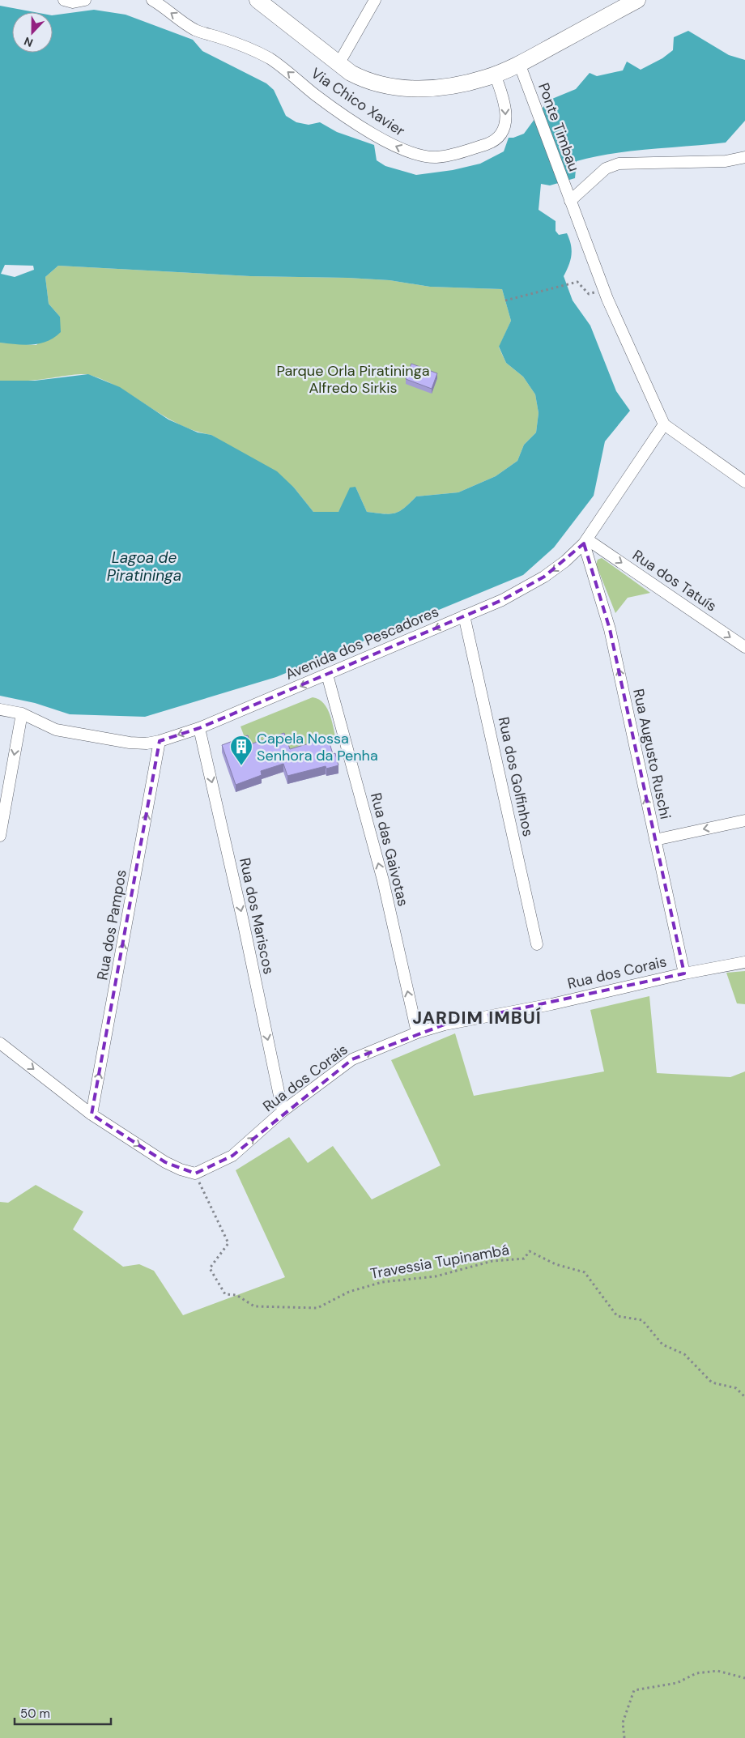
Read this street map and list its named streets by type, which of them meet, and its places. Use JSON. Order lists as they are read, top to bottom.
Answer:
{
  "streets": {
    "street": [
      "Via Chico Xavier",
      "Ponte Timbau",
      "Rua dos Tatuís",
      "Avenida dos Pescadores",
      "Rua Augusto Ruschi",
      "Rua dos Golfinhos",
      "Rua das Gaivotas",
      "Rua dos Mariscos",
      "Rua dos Pampos",
      "Rua dos Corais"
    ],
    "path": ["Travessia Tupinambá"]
  },
  "crossings": [
    ["Ponte Timbau", "Avenida dos Pescadores"],
    ["Rua dos Tatuís", "Avenida dos Pescadores"],
    ["Rua dos Tatuís", "Rua Augusto Ruschi"],
    ["Avenida dos Pescadores", "Rua Augusto Ruschi"],
    ["Avenida dos Pescadores", "Rua dos Golfinhos"],
    ["Avenida dos Pescadores", "Rua das Gaivotas"],
    ["Avenida dos Pescadores", "Rua dos Mariscos"],
    ["Avenida dos Pescadores", "Rua dos Pampos"],
    ["Rua Augusto Ruschi", "Rua dos Corais"],
    ["Rua das Gaivotas", "Rua dos Corais"],
    ["Rua dos Mariscos", "Rua dos Corais"],
    ["Rua dos Corais", "Travessia Tupinambá"]
  ],
  "one_way": [
    "Rua dos Tatuís",
    "Avenida dos Pescadores",
    "Rua Augusto Ruschi",
    "Rua das Gaivotas",
    "Rua dos Mariscos",
    "Rua dos Pampos",
    "Rua dos Corais"
  ],
  "districts": ["JARDIM IMBUÍ"],
  "water": ["Lagoa de Piratininga"],
  "parks": ["Parque Orla Piratininga Alfredo Sirkis"],
  "places": {
    "building": ["Capela Nossa Senhora da Penha"]
  },
  "scale_bar": "50 m",
  "north": "bottom"
}
